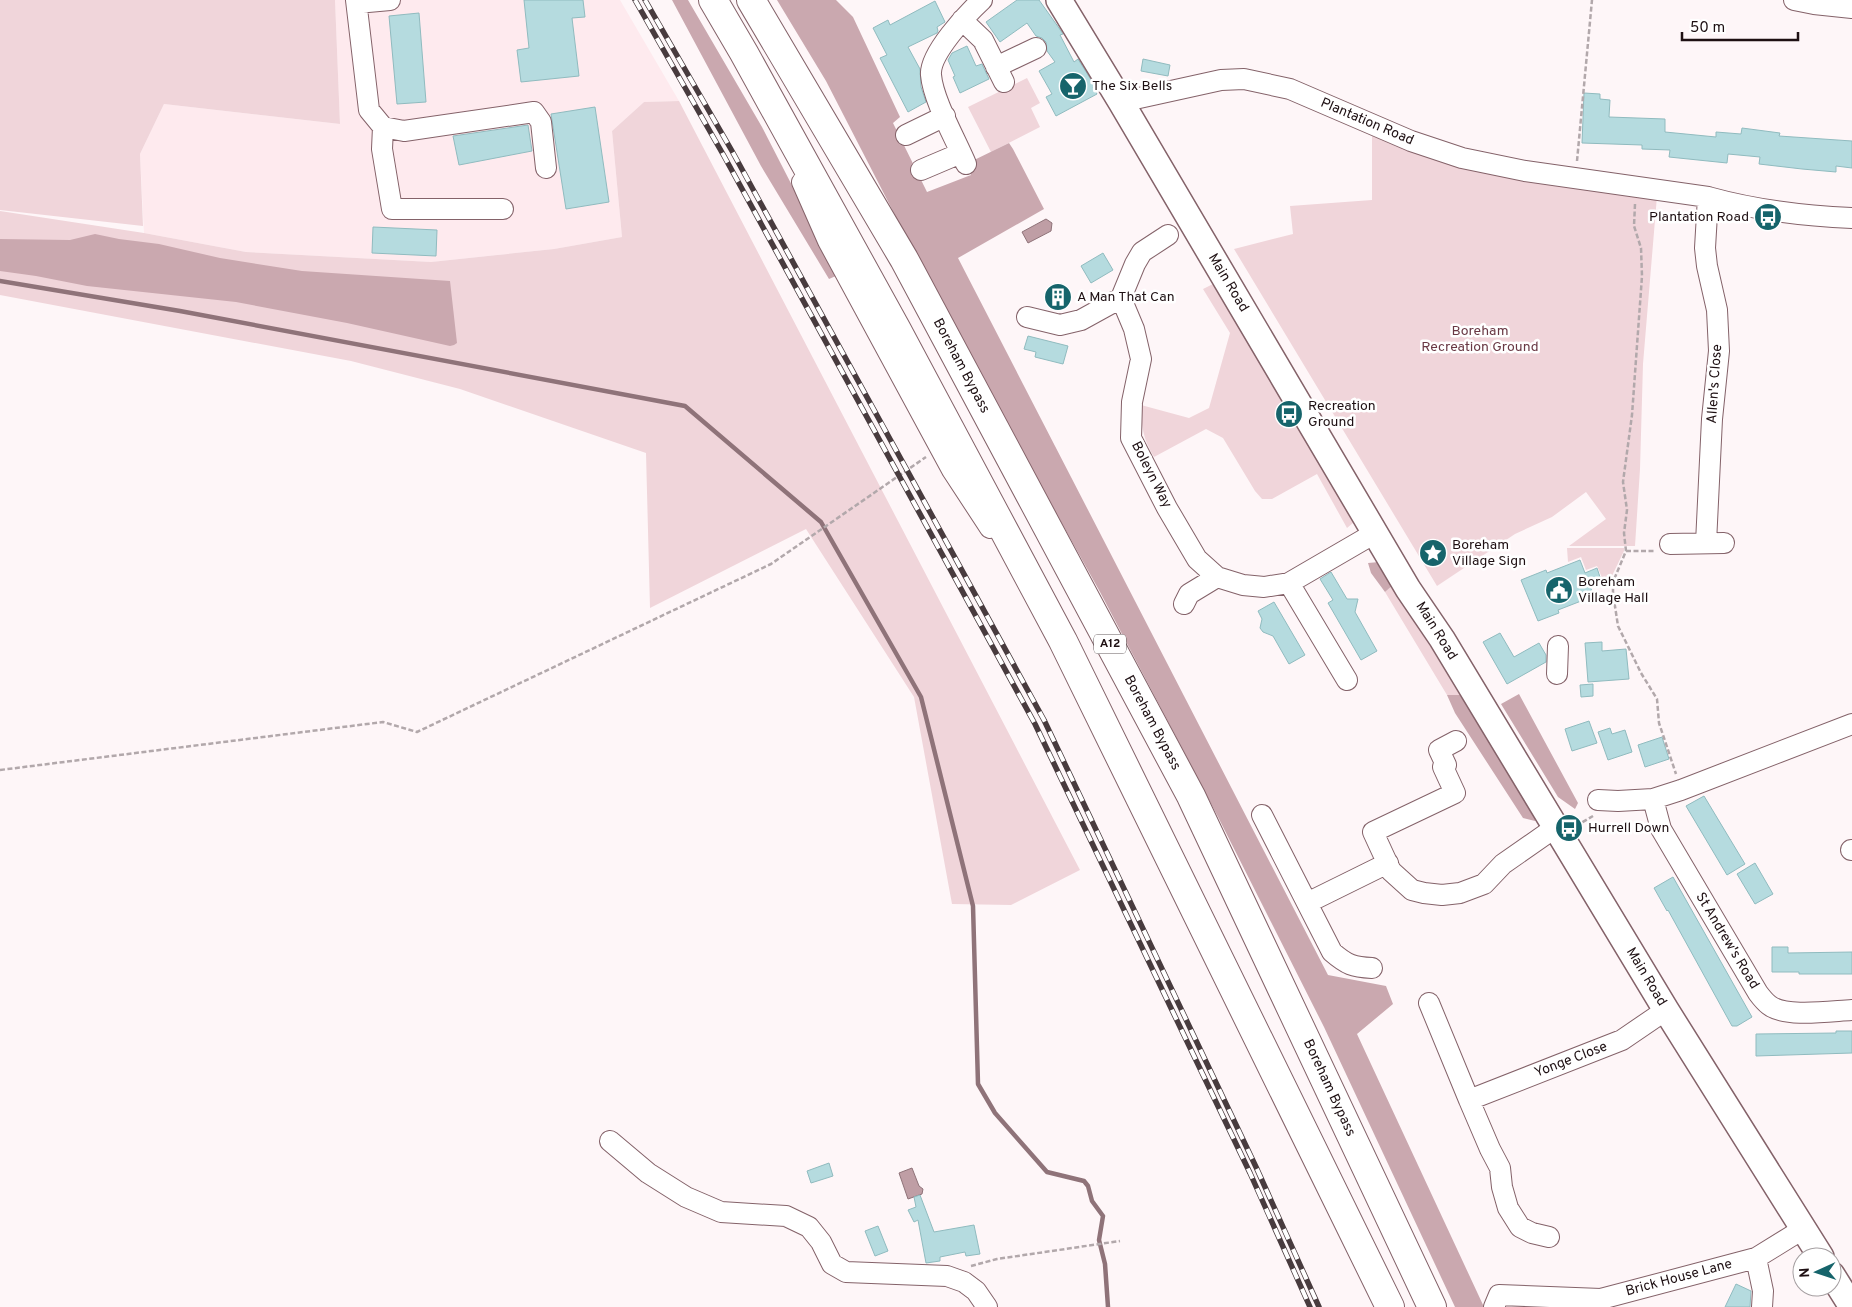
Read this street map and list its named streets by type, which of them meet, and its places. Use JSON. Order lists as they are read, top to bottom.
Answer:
{
  "streets": {
    "highway": ["Boreham Bypass", "A12"],
    "main road": ["Main Road"],
    "street": [
      "Plantation Road",
      "Allen's Close",
      "Boleyn Way",
      "St Andrew's Road",
      "Yonge Close",
      "Brick House Lane"
    ]
  },
  "crossings": [
    ["Plantation Road", "Main Road"],
    ["Plantation Road", "Allen's Close"],
    ["Main Road", "Boleyn Way"],
    ["Main Road", "Yonge Close"],
    ["Main Road", "Brick House Lane"]
  ],
  "parks": ["Boreham Recreation Ground"],
  "places": {
    "bar": ["The Six Bells"],
    "bus stop": ["Plantation Road", "Recreation Ground", "Hurrell Down"],
    "building": ["A Man That Can"],
    "place": ["Boreham Village Sign"],
    "public building": ["Boreham Village Hall"]
  },
  "scale_bar": "50 m",
  "north": "left"
}
